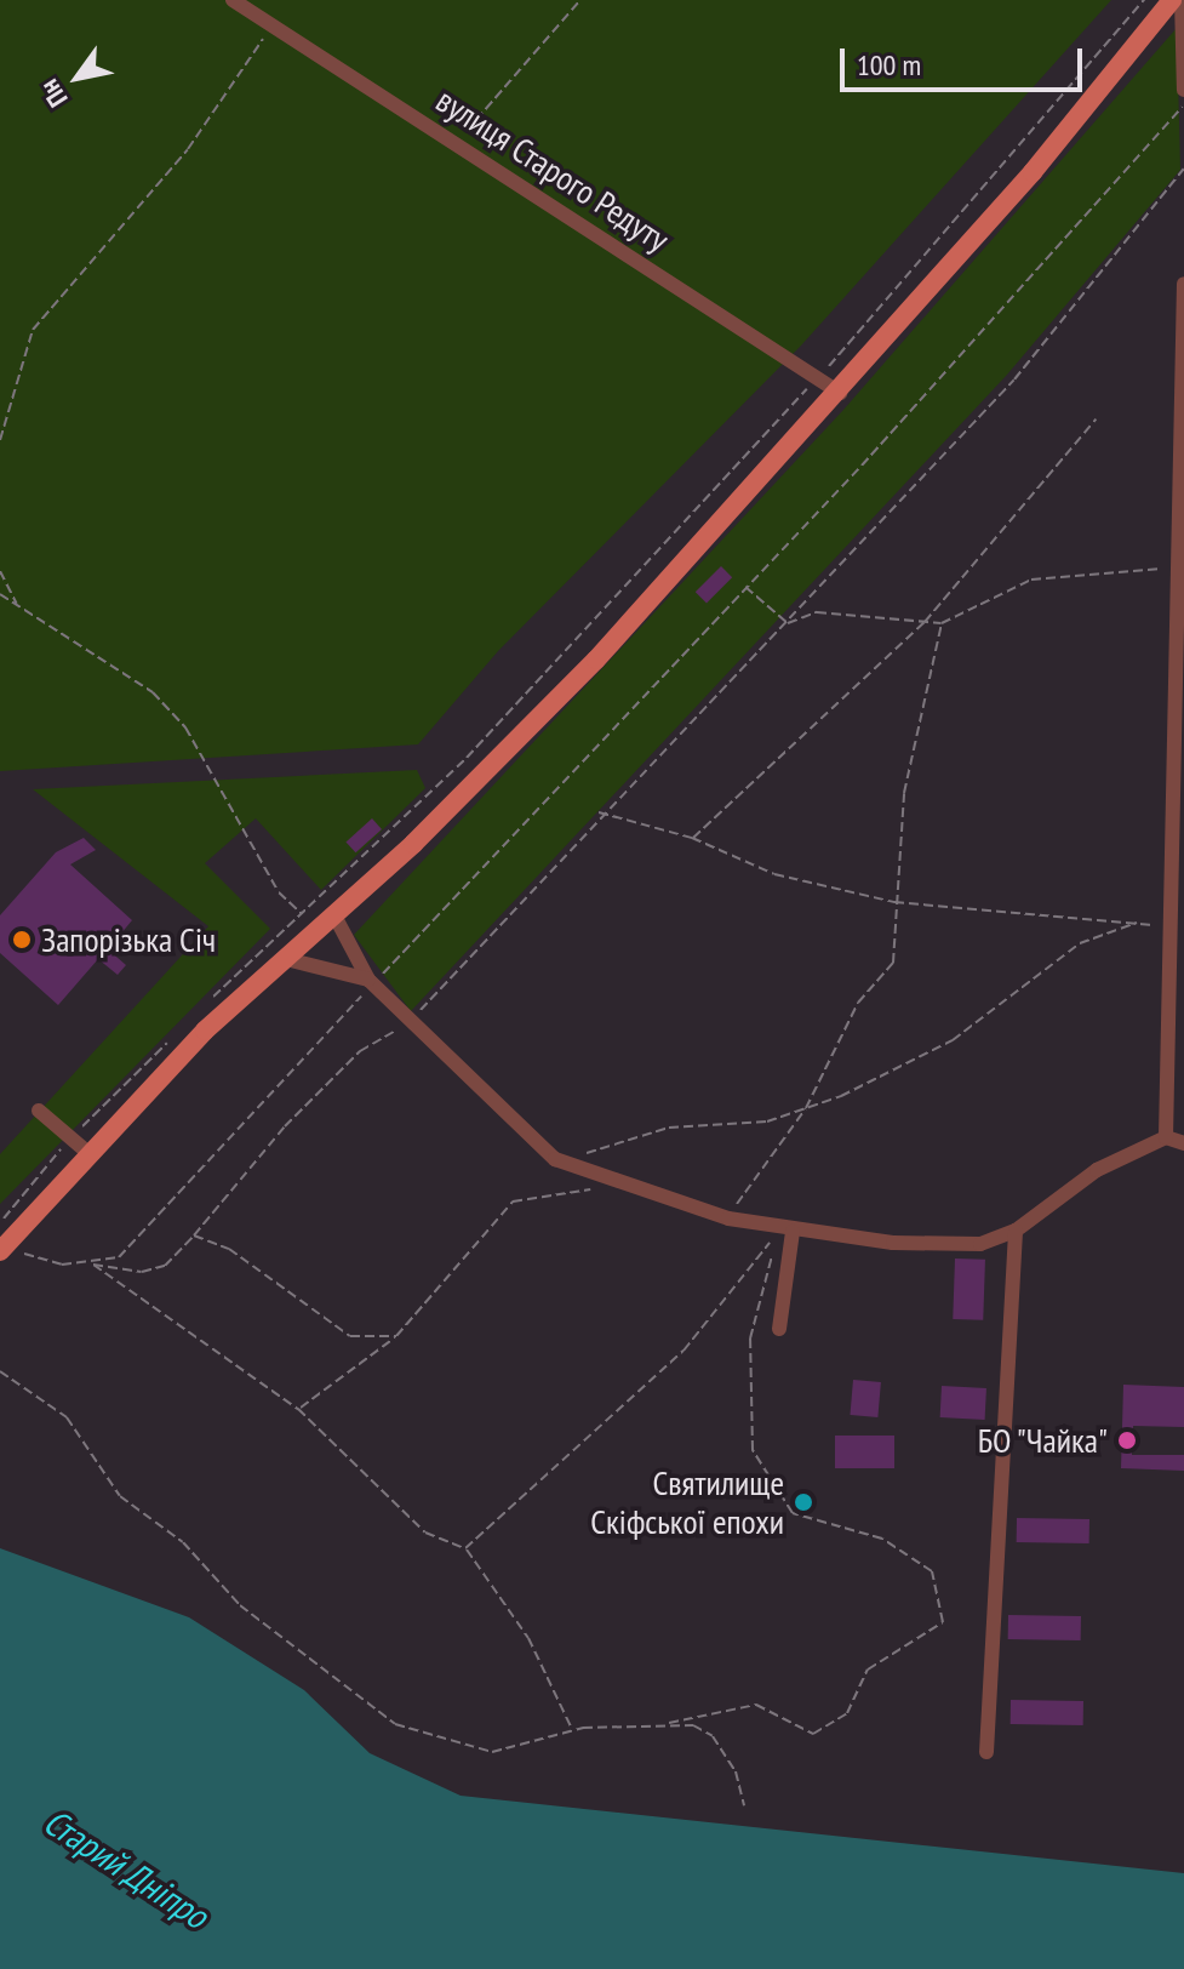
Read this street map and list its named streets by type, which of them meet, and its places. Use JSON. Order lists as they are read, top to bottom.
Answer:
{
  "streets": {
    "street": ["вулиця Старого Редуту"]
  },
  "water": ["Старий Дніпро"],
  "places": ["Запорізька Січ", "БО \"Чайка\"", "Святилище Скіфської епохи"],
  "scale_bar": "100 m",
  "north": "bottom left"
}
